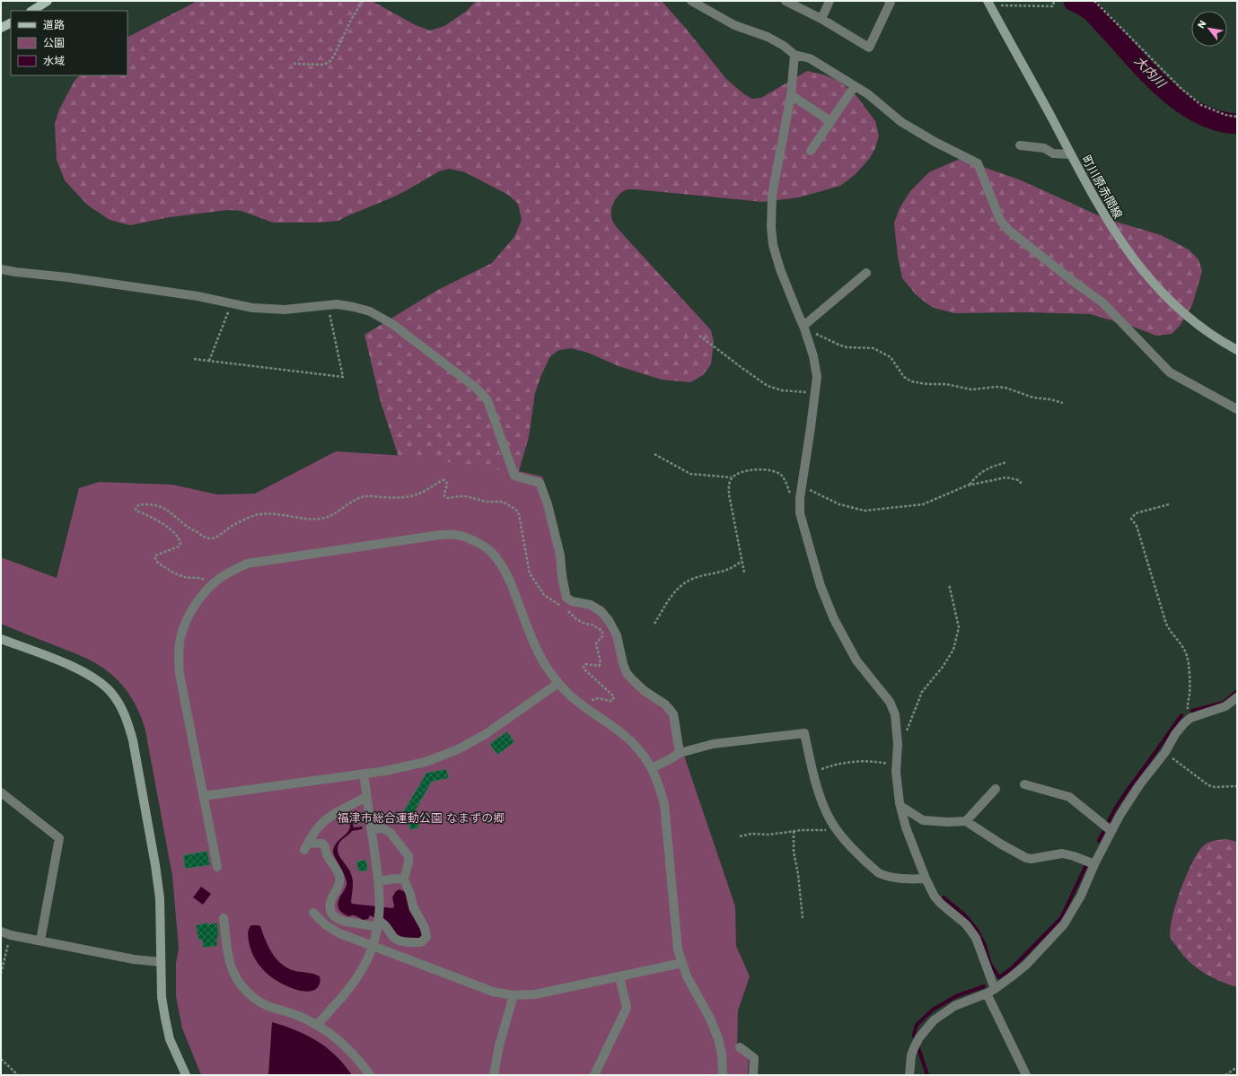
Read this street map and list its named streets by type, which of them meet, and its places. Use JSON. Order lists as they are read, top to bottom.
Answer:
{
  "streets": {
    "street": ["町川原赤間線"]
  },
  "water": ["大内川"],
  "parks": ["福津市総合運動公園 なまずの郷"],
  "legend": ["道路", "公園", "水域"],
  "north": "top left"
}
